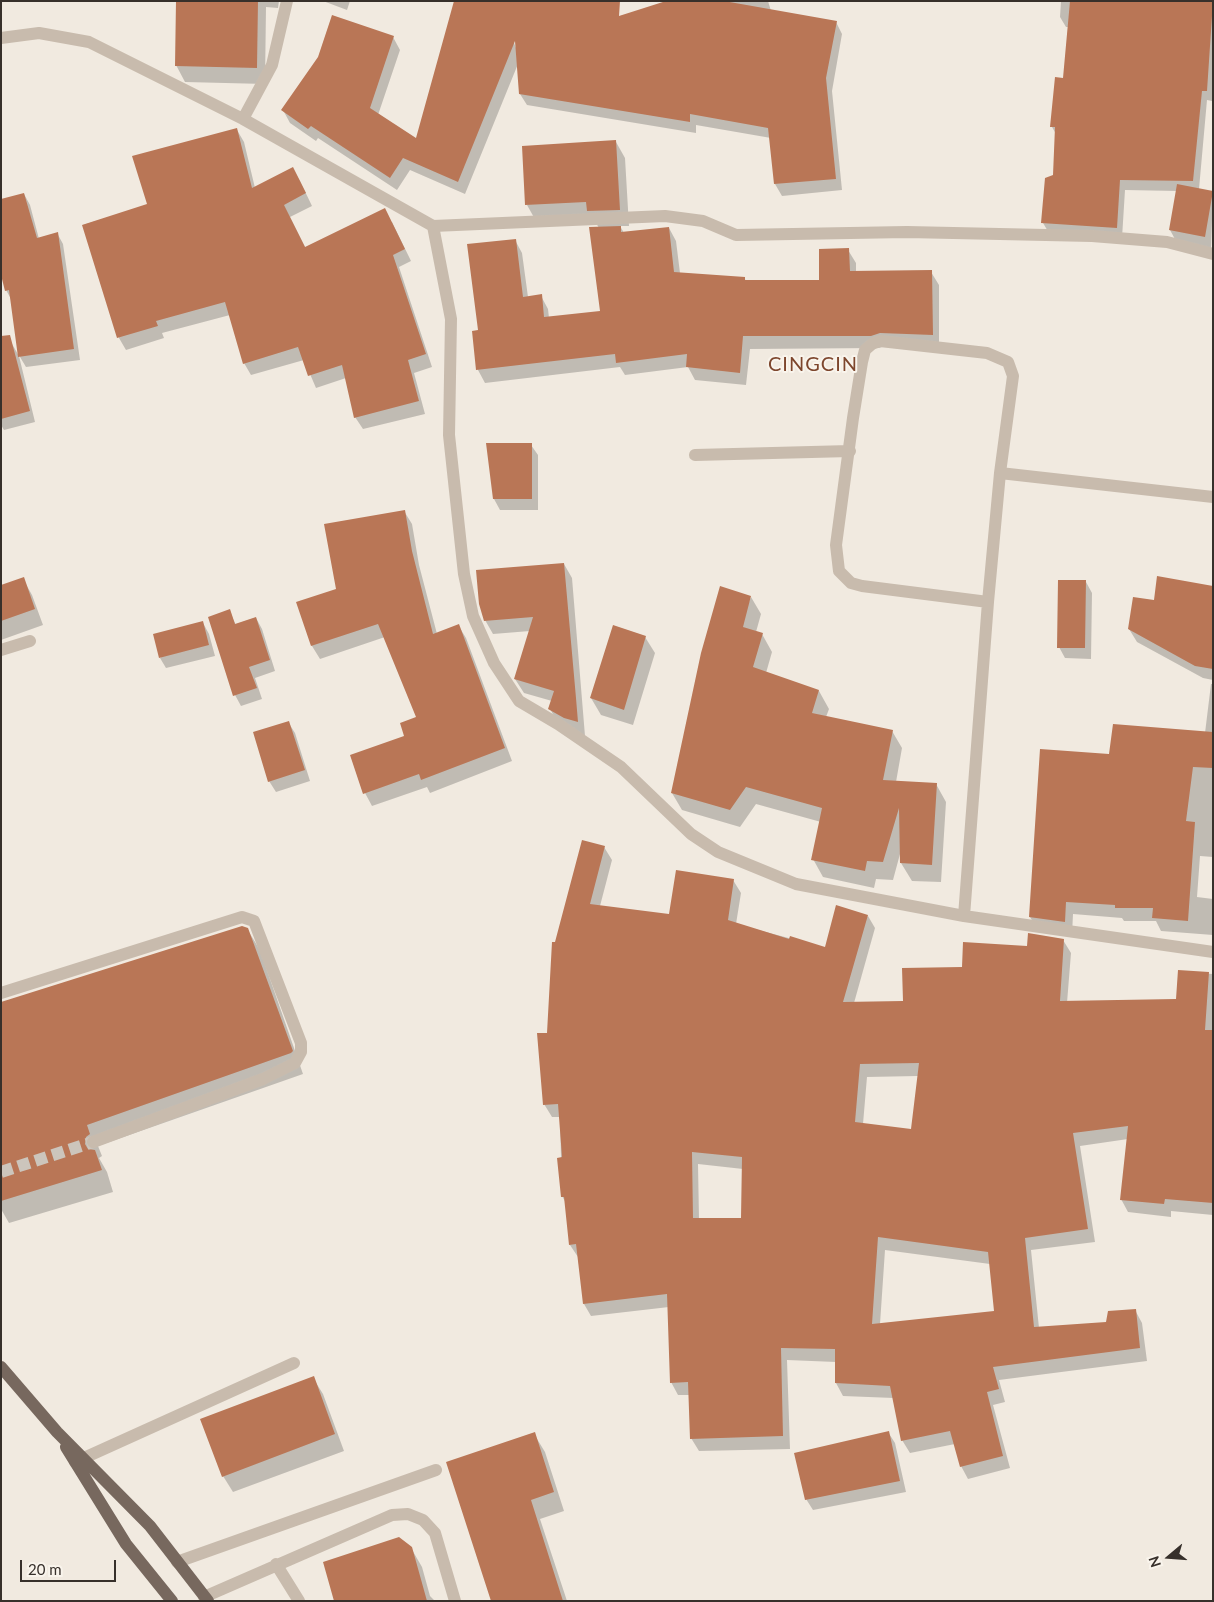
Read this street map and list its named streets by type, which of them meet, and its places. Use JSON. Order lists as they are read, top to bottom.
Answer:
{
  "districts": ["CINGCIN"],
  "scale_bar": "20 m",
  "north": "left"
}
